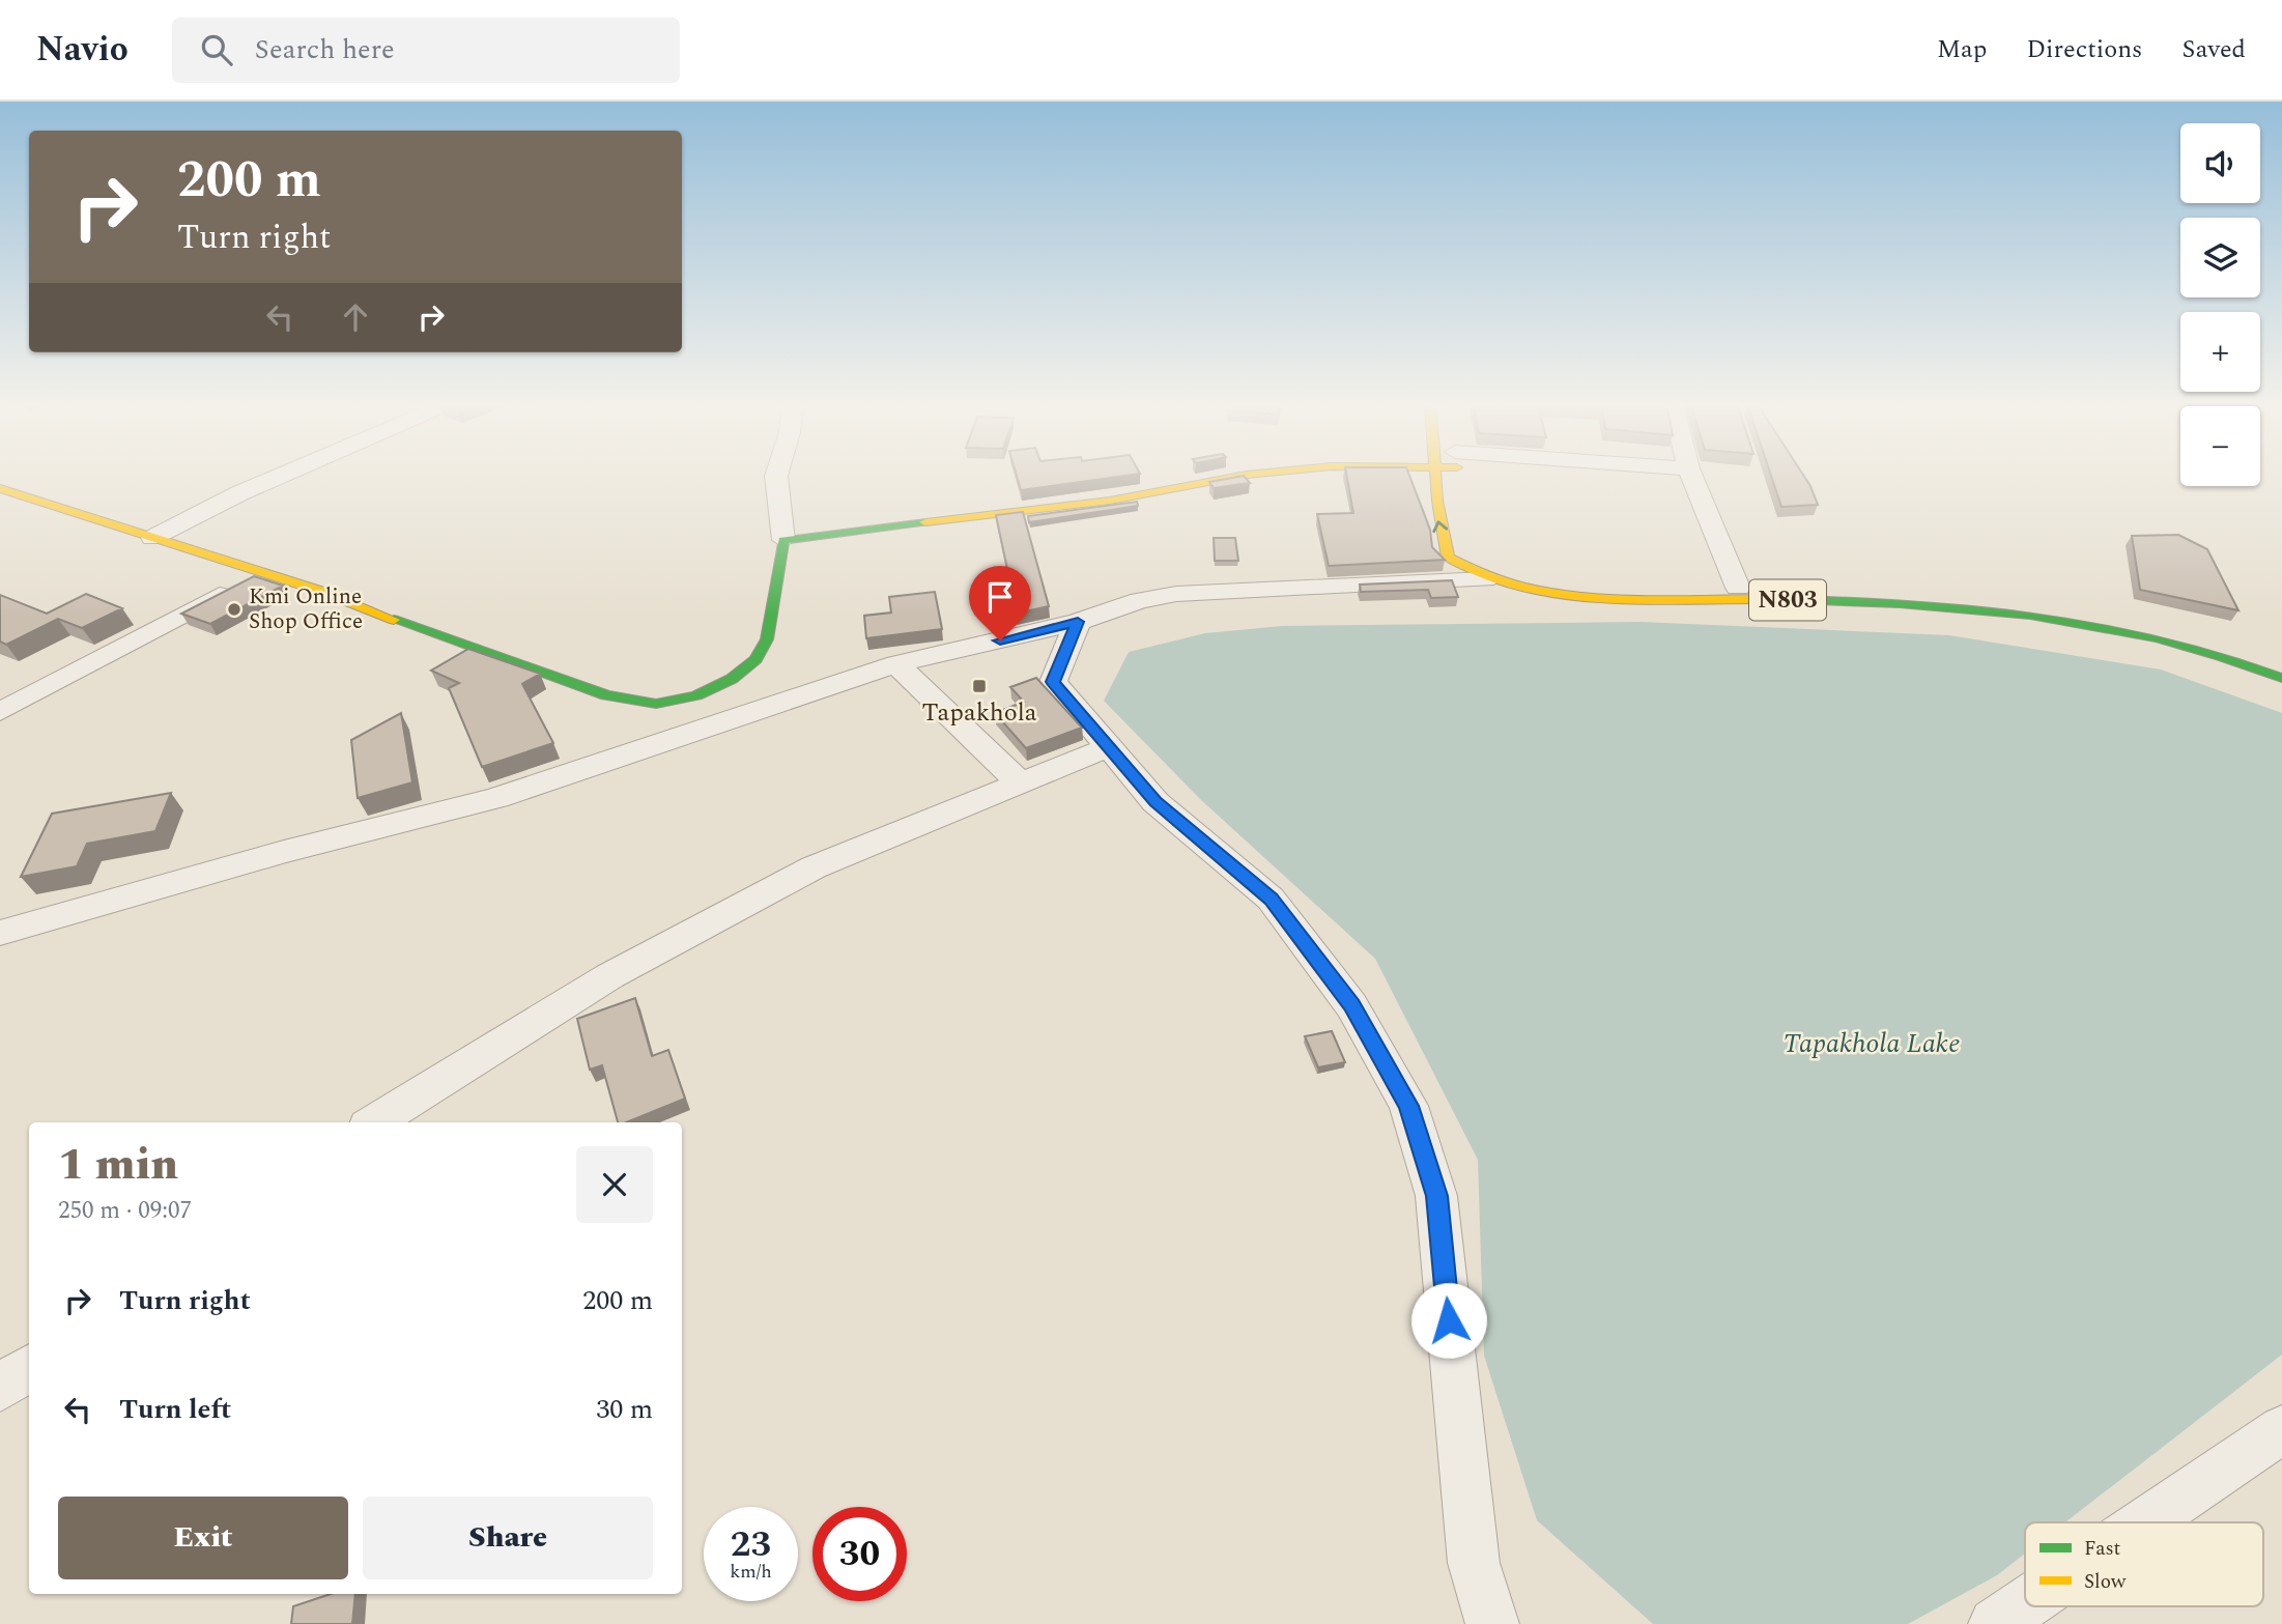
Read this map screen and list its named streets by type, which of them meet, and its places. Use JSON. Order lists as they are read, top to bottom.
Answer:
{
  "streets": {
    "main road": ["N803"]
  },
  "water": ["Tapakhola Lake"],
  "places": {
    "other": ["Kmi Online Shop Office"],
    "transit": ["Tapakhola"]
  },
  "legend": ["Fast", "Slow"],
  "page": {
    "header": "Navio",
    "search": "Search here",
    "nav": ["Map", "Directions", "Saved"],
    "map_buttons": ["+", "−"],
    "turn": ["200 m", "Turn right"],
    "heading": ["1 min", "250 m · 09:07"],
    "list": [
      {
        "name": "Turn right",
        "value": "200 m"
      },
      {
        "name": "Turn left",
        "value": "30 m"
      }
    ],
    "buttons": ["Exit", "Share"],
    "speed": "23 km/h",
    "limit": "30"
  }
}
